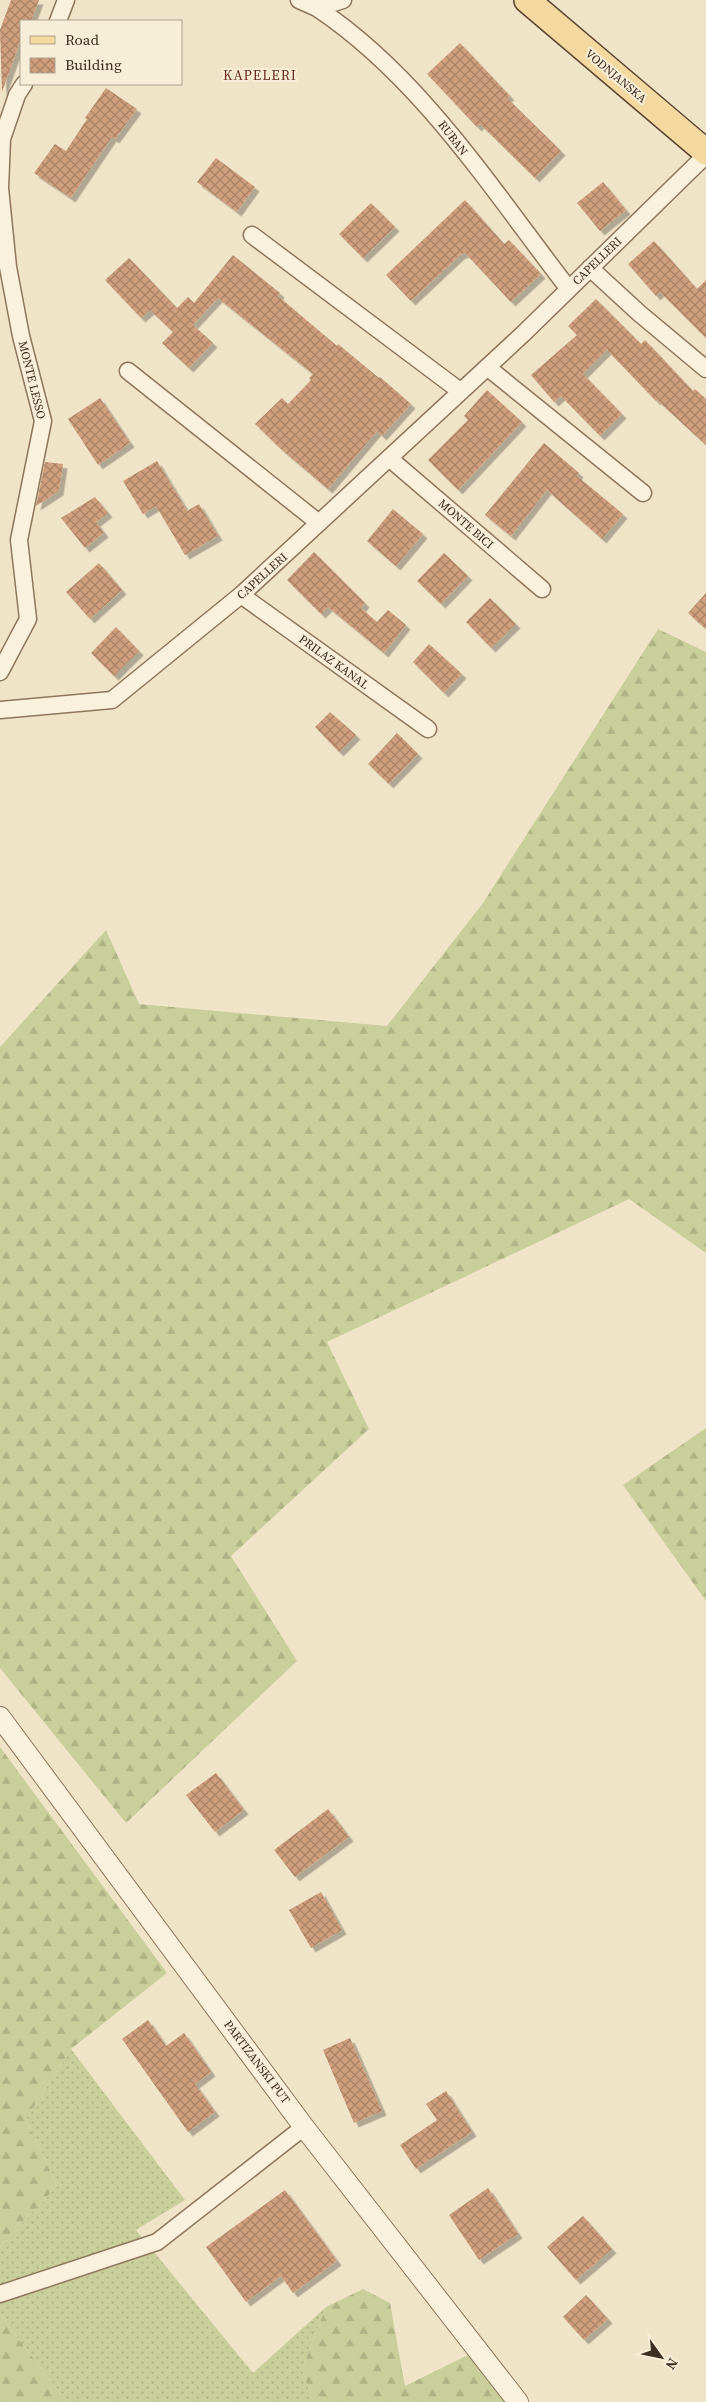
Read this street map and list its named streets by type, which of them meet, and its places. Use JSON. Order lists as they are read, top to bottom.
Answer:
{
  "streets": {
    "main road": ["VODNJANSKA"],
    "street": [
      "RUBAN",
      "CAPELLERI",
      "MONTE LESSO",
      "MONTE BICI",
      "PRILAZ KANAL",
      "PARTIZANSKI PUT"
    ]
  },
  "crossings": [
    ["VODNJANSKA", "CAPELLERI"],
    ["RUBAN", "CAPELLERI"],
    ["CAPELLERI", "MONTE BICI"],
    ["CAPELLERI", "PRILAZ KANAL"]
  ],
  "districts": ["KAPELERI"],
  "legend": ["Road", "Building"],
  "north": "bottom right"
}
